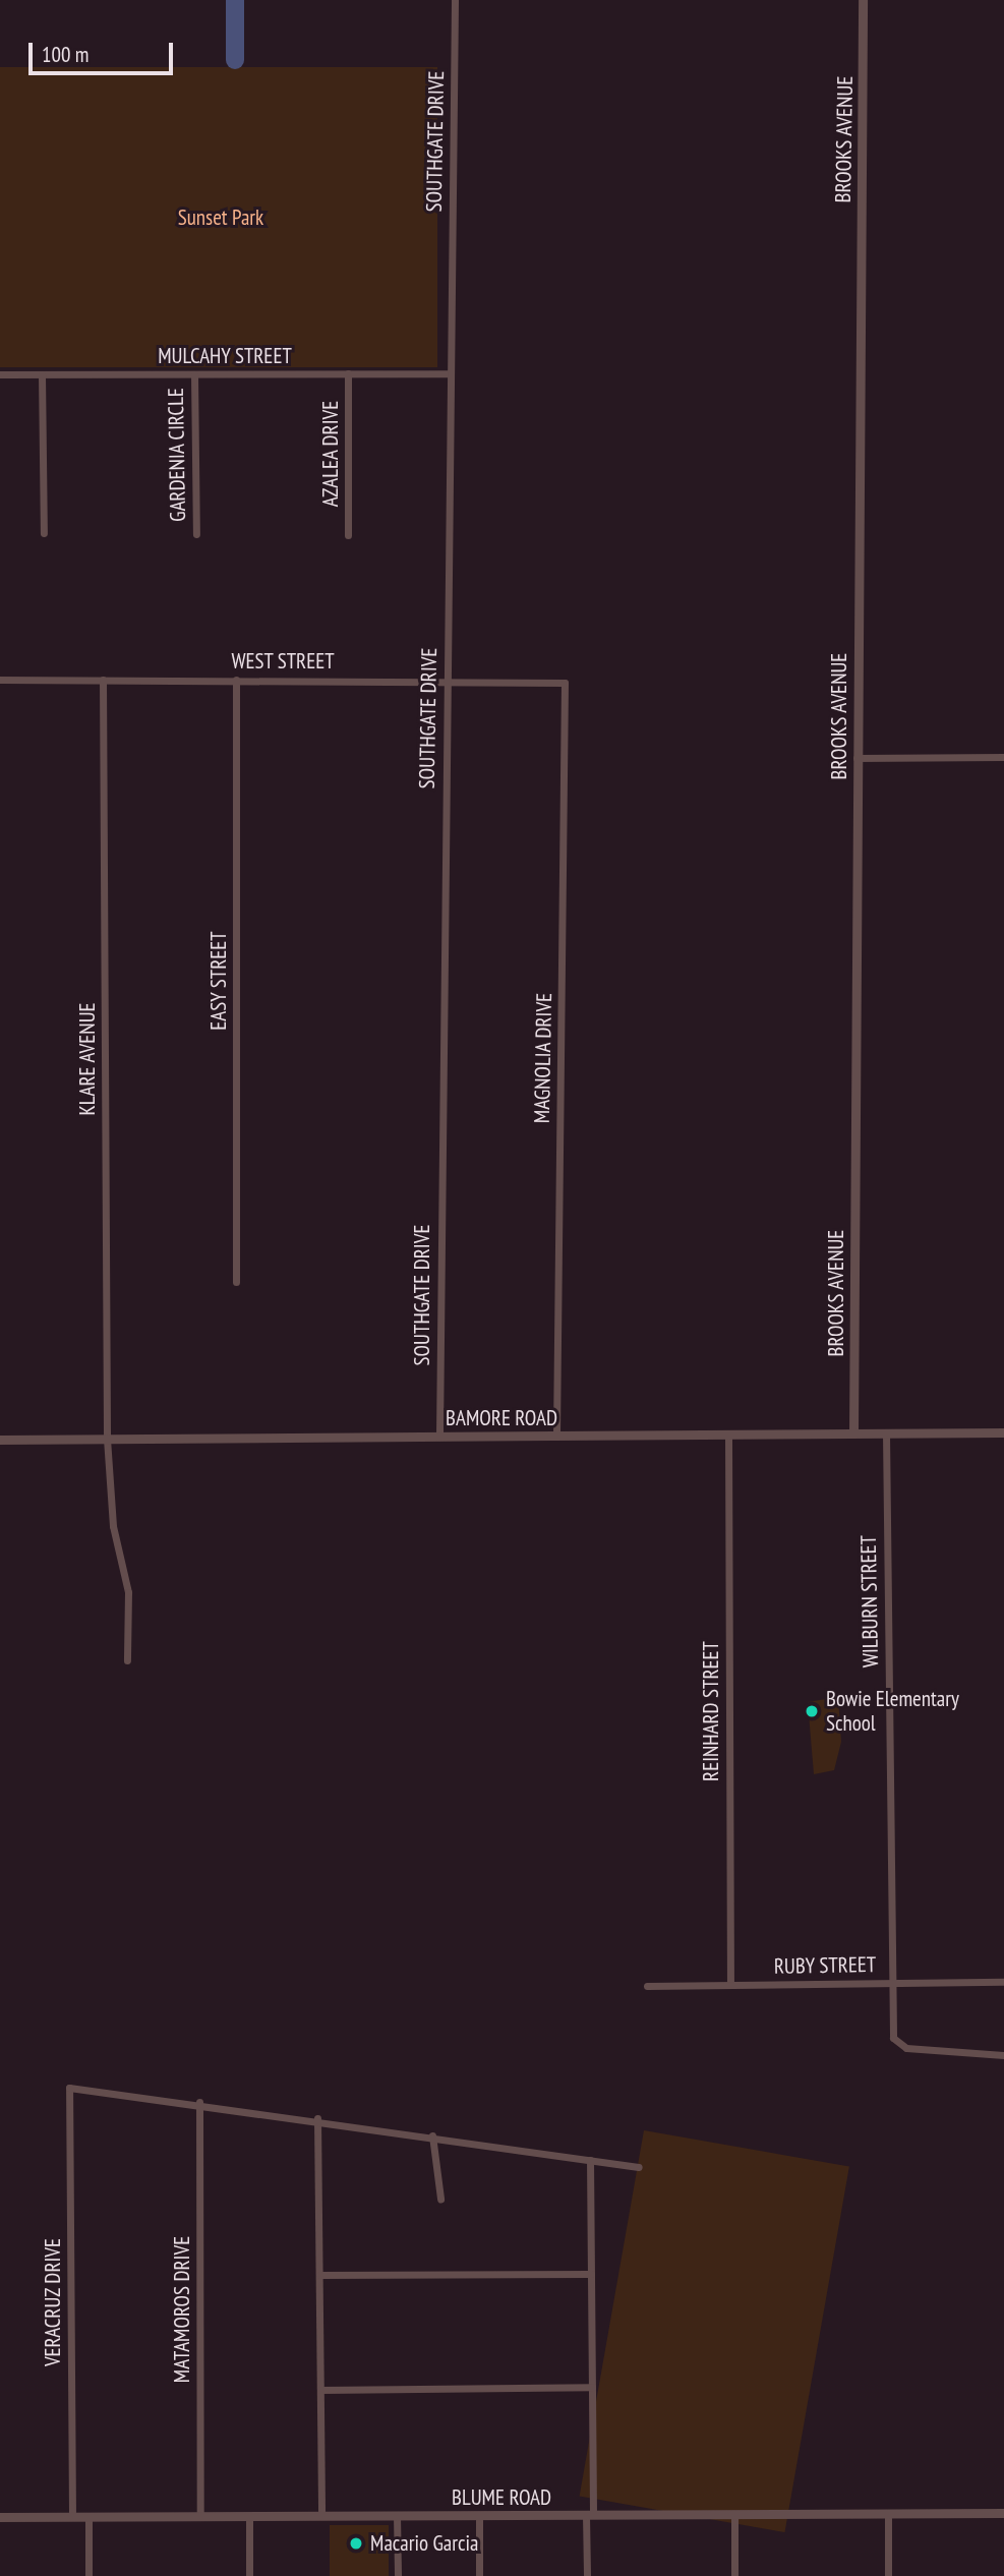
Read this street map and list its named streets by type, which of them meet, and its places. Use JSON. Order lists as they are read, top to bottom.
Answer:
{
  "streets": {
    "street": [
      "BROOKS AVENUE",
      "SOUTHGATE DRIVE",
      "MULCAHY STREET",
      "AZALEA DRIVE",
      "GARDENIA CIRCLE",
      "WEST STREET",
      "EASY STREET",
      "MAGNOLIA DRIVE",
      "KLARE AVENUE",
      "BAMORE ROAD",
      "WILBURN STREET",
      "REINHARD STREET",
      "RUBY STREET",
      "VERACRUZ DRIVE",
      "MATAMOROS DRIVE",
      "BLUME ROAD"
    ]
  },
  "crossings": [
    ["BROOKS AVENUE", "BAMORE ROAD"],
    ["SOUTHGATE DRIVE", "MULCAHY STREET"],
    ["SOUTHGATE DRIVE", "WEST STREET"],
    ["SOUTHGATE DRIVE", "BAMORE ROAD"],
    ["MULCAHY STREET", "AZALEA DRIVE"],
    ["MULCAHY STREET", "GARDENIA CIRCLE"],
    ["WEST STREET", "EASY STREET"],
    ["WEST STREET", "MAGNOLIA DRIVE"],
    ["WEST STREET", "KLARE AVENUE"],
    ["MAGNOLIA DRIVE", "BAMORE ROAD"],
    ["KLARE AVENUE", "BAMORE ROAD"],
    ["BAMORE ROAD", "WILBURN STREET"],
    ["BAMORE ROAD", "REINHARD STREET"],
    ["WILBURN STREET", "RUBY STREET"],
    ["REINHARD STREET", "RUBY STREET"],
    ["VERACRUZ DRIVE", "MATAMOROS DRIVE"],
    ["VERACRUZ DRIVE", "BLUME ROAD"],
    ["MATAMOROS DRIVE", "BLUME ROAD"]
  ],
  "parks": ["Sunset Park"],
  "places": ["Bowie Elementary School", "Macario Garcia"],
  "scale_bar": "100 m"
}
